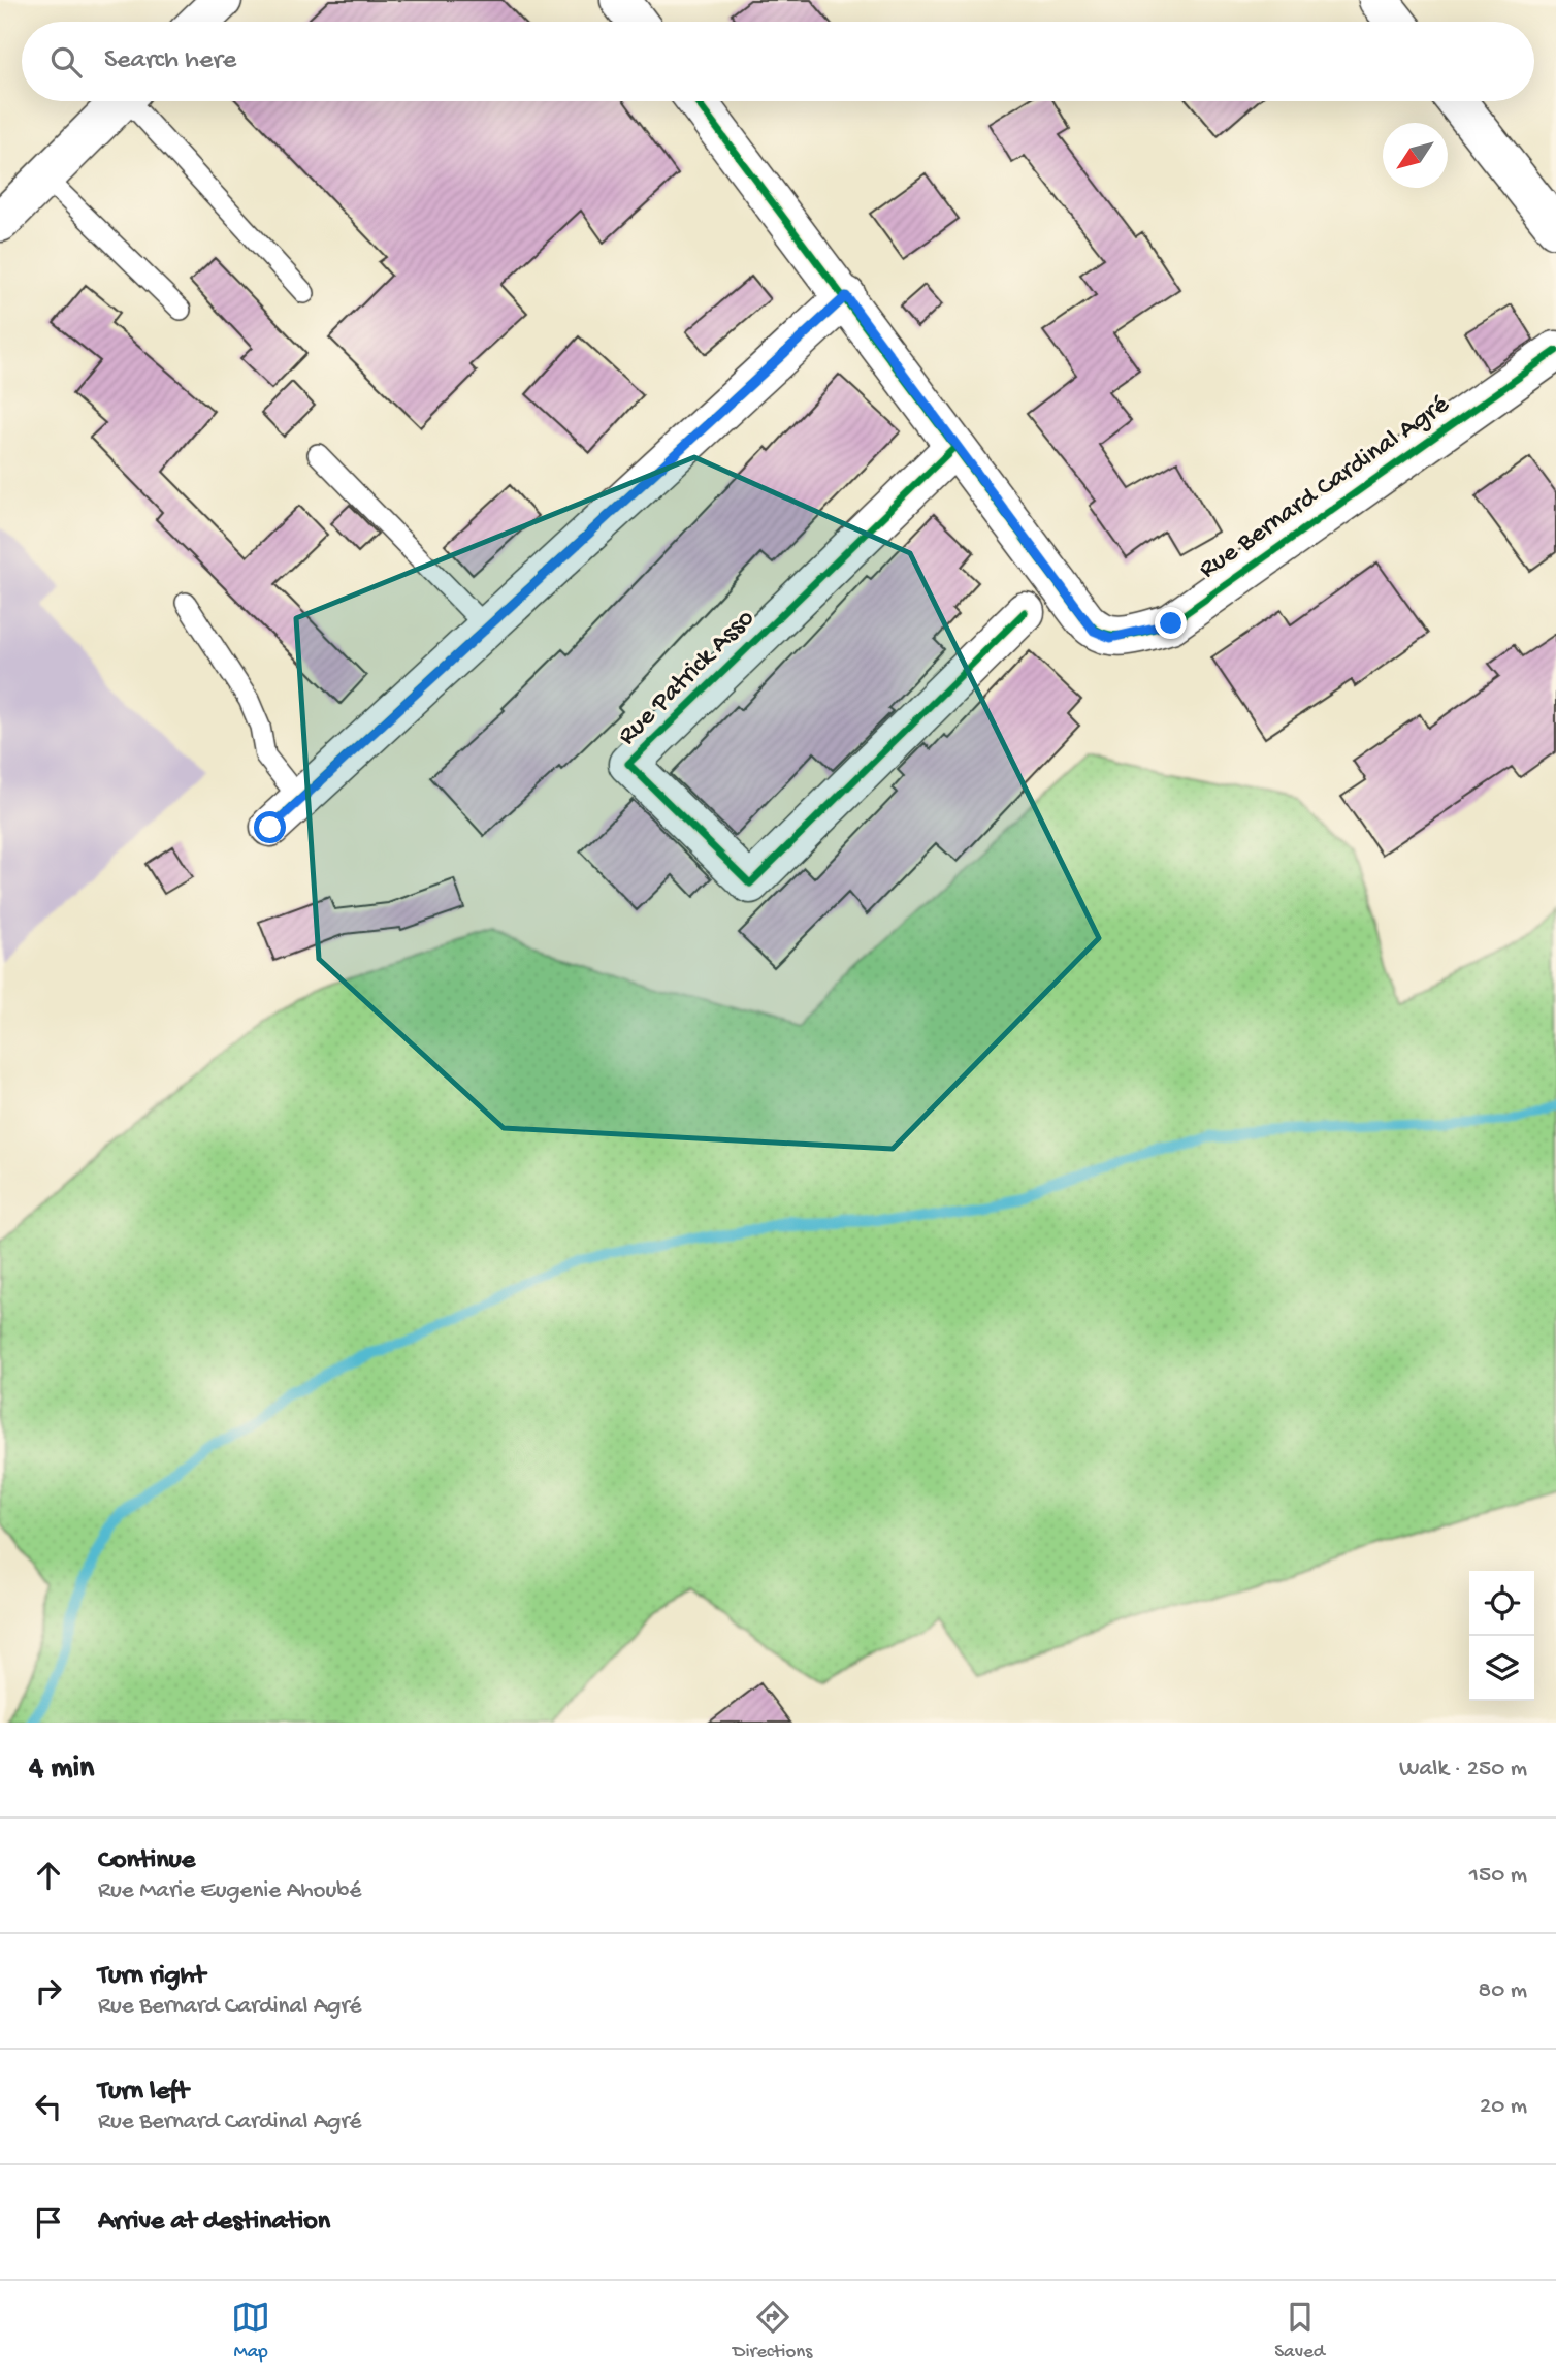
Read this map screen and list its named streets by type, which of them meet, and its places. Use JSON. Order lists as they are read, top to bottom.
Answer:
{
  "streets": {
    "street": ["Rue Bernard Cardinal Agré", "Rue Patrick Asso"]
  },
  "crossings": [
    ["Rue Bernard Cardinal Agré", "Rue Patrick Asso"]
  ],
  "north": "bottom left",
  "page": {
    "search": "Search here",
    "heading": ["4 min", "Walk · 250 m"],
    "list": [
      ["Continue", "Rue Marie Eugenie Ahoubé", "150 m"],
      ["Turn right", "Rue Bernard Cardinal Agré", "80 m"],
      ["Turn left", "Rue Bernard Cardinal Agré", "20 m"],
      "Arrive at destination"
    ],
    "nav": ["Map", "Directions", "Saved"]
  }
}
